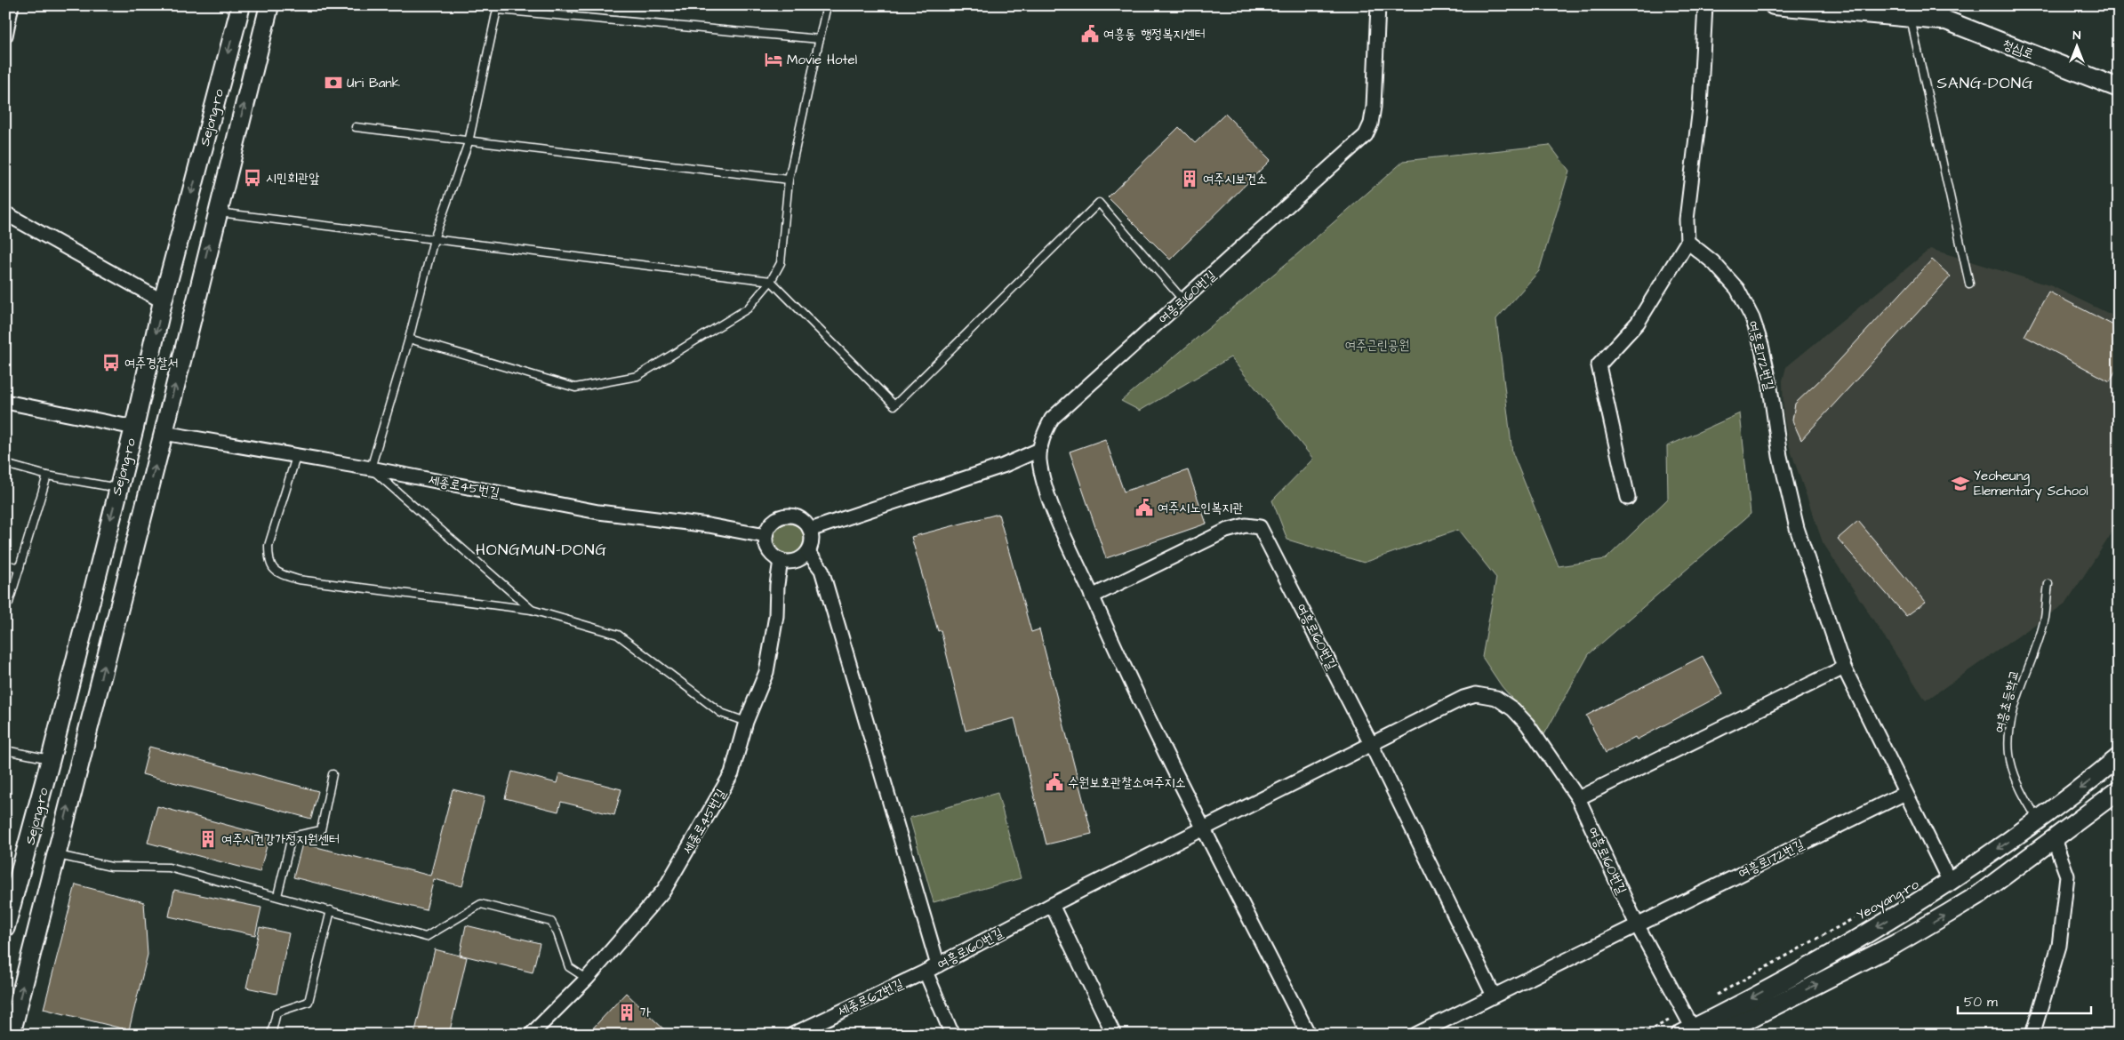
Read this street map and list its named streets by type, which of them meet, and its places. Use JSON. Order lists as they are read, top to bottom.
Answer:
{
  "streets": {
    "street": [
      "청심로",
      "Sejong-ro",
      "여흥로160번길",
      "여흥로172번길",
      "세종로45번길",
      "Yeoyang-ro",
      "세종로67번길"
    ],
    "lane": ["여흥초등학교"]
  },
  "crossings": [
    ["여흥로160번길", "여흥로172번길"],
    ["여흥로160번길", "Yeoyang-ro"],
    ["여흥로160번길", "세종로67번길"],
    ["여흥로172번길", "Yeoyang-ro"],
    ["여흥초등학교", "Yeoyang-ro"]
  ],
  "districts": ["SANG-DONG", "HONGMUN-DONG"],
  "parks": ["여주근린공원"],
  "places": {
    "public building": ["여흥동 행정복지센터", "여주시노인복지관", "수원보호관찰소여주지소"],
    "hotel": ["Movie Hotel"],
    "bank": ["Uri Bank"],
    "bus stop": ["시민회관앞", "여주경찰서"],
    "building": ["여주시보건소", "여주시건강가정지원센터", "가"],
    "school or university": ["Yeoheung Elementary School"]
  },
  "scale_bar": "50 m",
  "north": "top"
}
